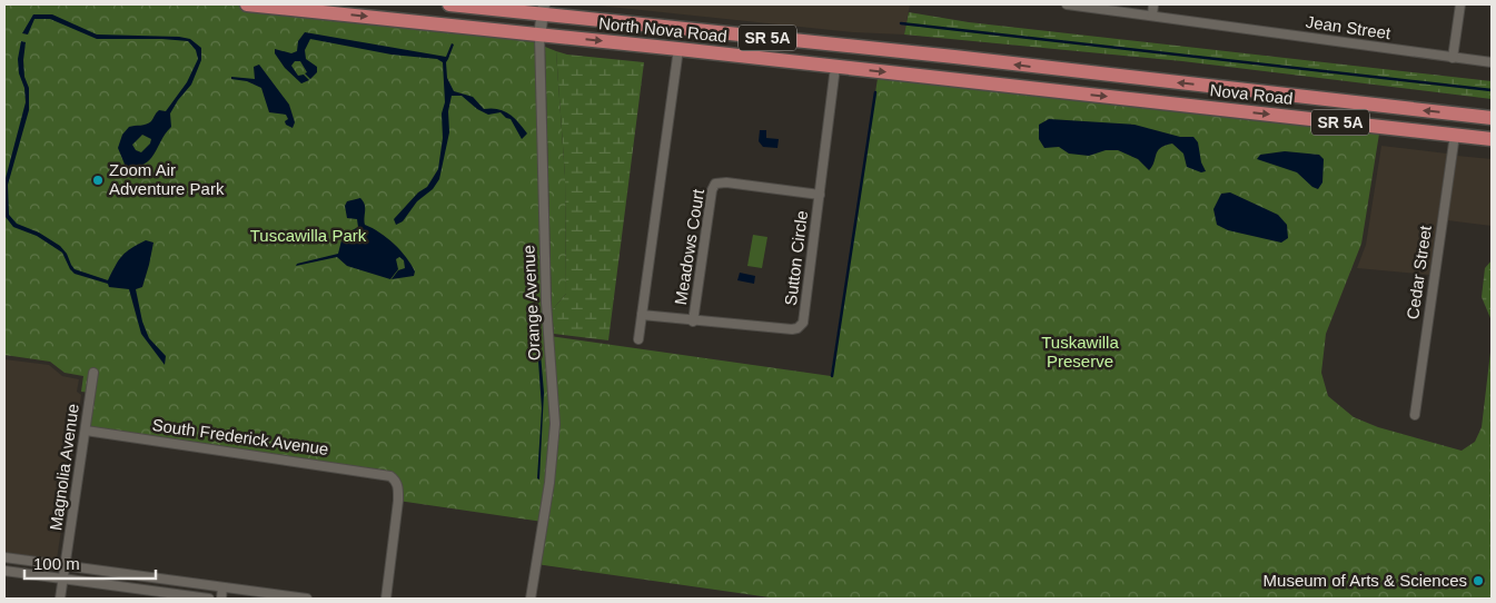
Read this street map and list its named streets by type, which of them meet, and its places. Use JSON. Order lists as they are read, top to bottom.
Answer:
{
  "streets": {
    "main road": ["North Nova Road", "SR 5A", "Nova Road"],
    "street": [
      "Jean Street",
      "Meadows Court",
      "Sutton Circle",
      "Cedar Street",
      "Orange Avenue",
      "South Frederick Avenue",
      "Magnolia Avenue"
    ]
  },
  "crossings": [
    ["North Nova Road", "Nova Road"],
    ["North Nova Road", "Sutton Circle"],
    ["North Nova Road", "Orange Avenue"],
    ["Nova Road", "Cedar Street"],
    ["Meadows Court", "Sutton Circle"],
    ["South Frederick Avenue", "Magnolia Avenue"]
  ],
  "parks": ["Tuscawilla Park", "Tuskawilla Preserve"],
  "places": ["Zoom Air Adventure Park", "Museum of Arts & Sciences"],
  "scale_bar": "100 m"
}
